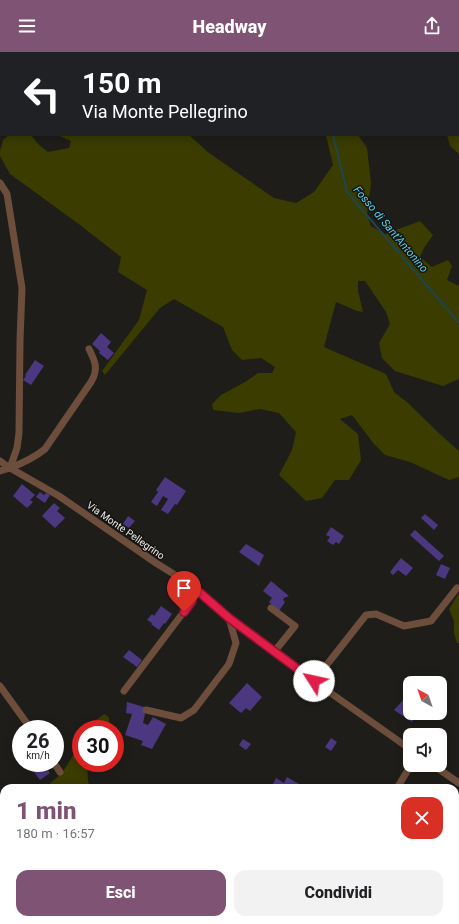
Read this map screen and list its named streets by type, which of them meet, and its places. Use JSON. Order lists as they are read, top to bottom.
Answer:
{
  "streets": {
    "street": ["Via Monte Pellegrino"]
  },
  "water": ["Fosso di Sant'Antonino"],
  "north": "top left",
  "page": {
    "header": "Headway",
    "turn": ["150 m", "Via Monte Pellegrino"],
    "speed": "26 km/h",
    "limit": "30",
    "heading": ["1 min", "180 m · 16:57"],
    "buttons": ["Esci", "Condividi"]
  }
}
